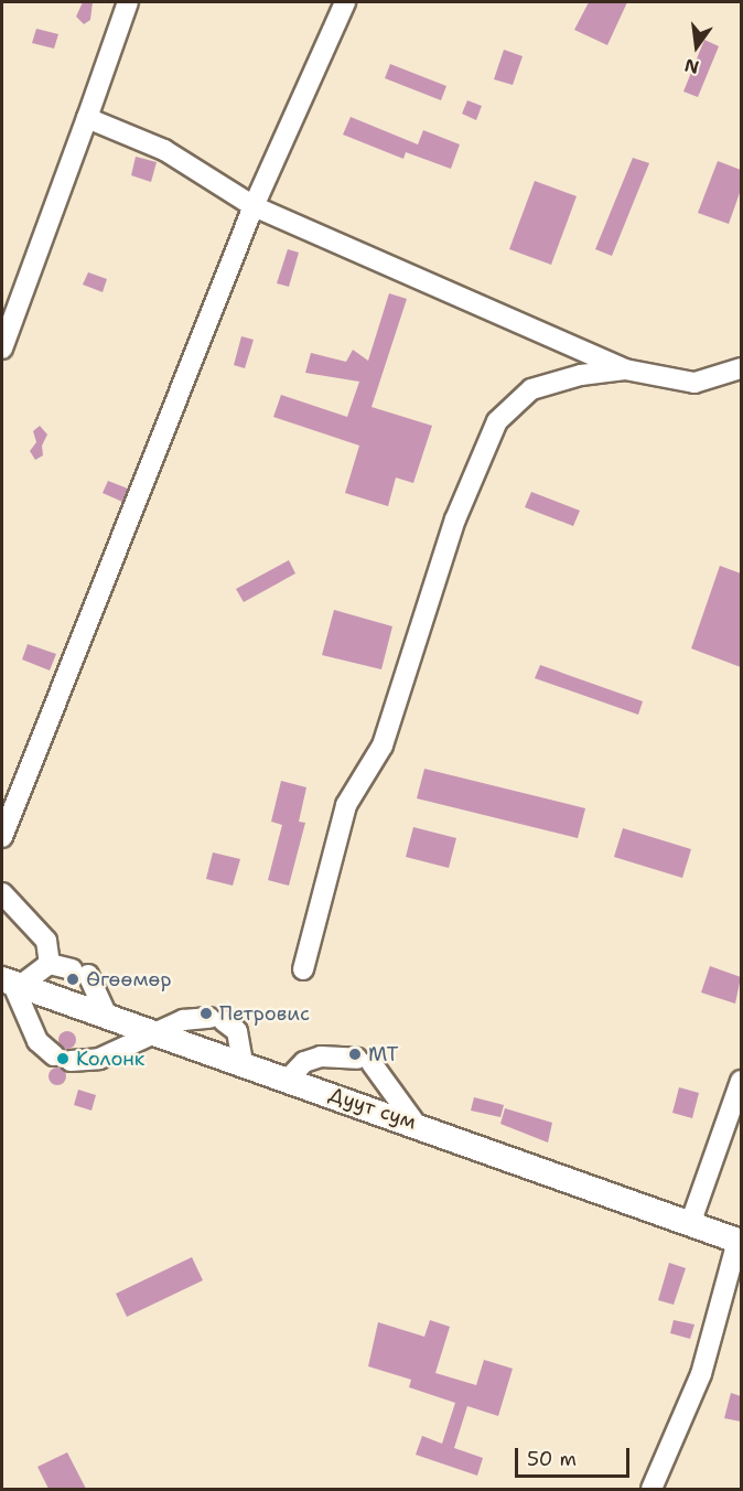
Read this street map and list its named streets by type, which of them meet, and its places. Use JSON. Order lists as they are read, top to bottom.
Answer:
{
  "streets": {
    "main road": ["Дуут сум"]
  },
  "places": [
    "Өгөөмөр",
    "Петровиc",
    "MT",
    "Колонк"
  ],
  "scale_bar": "50 m",
  "north": "bottom"
}
